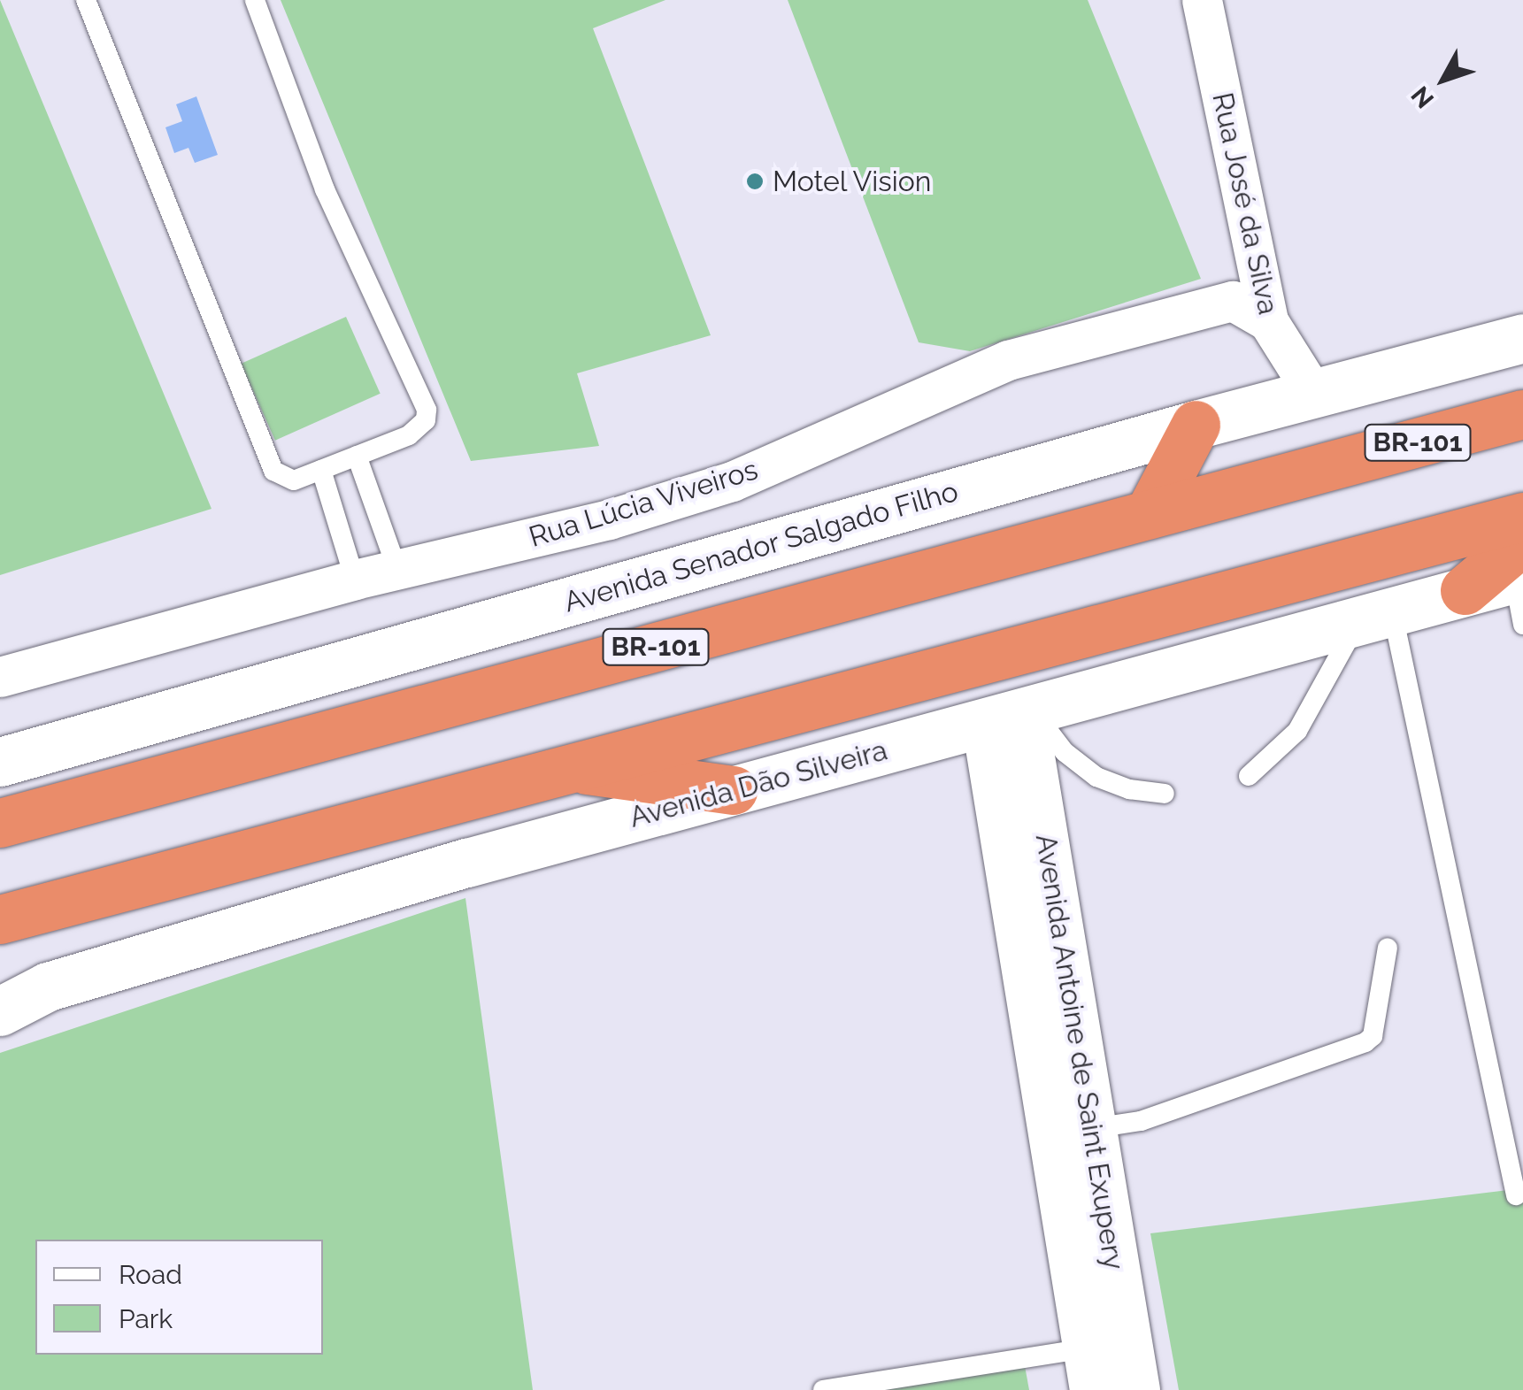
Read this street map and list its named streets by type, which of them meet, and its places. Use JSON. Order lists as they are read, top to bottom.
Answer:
{
  "streets": {
    "highway": ["BR-101"],
    "main road": ["Avenida Senador Salgado Filho", "Avenida Dão Silveira", "Avenida Antoine de Saint Exupery"],
    "street": ["Rua José da Silva", "Rua Lúcia Viveiros"]
  },
  "crossings": [
    ["Rua José da Silva", "Rua Lúcia Viveiros"],
    ["Rua José da Silva", "Avenida Senador Salgado Filho"],
    ["Avenida Dão Silveira", "Avenida Antoine de Saint Exupery"]
  ],
  "places": ["Motel Vision"],
  "legend": ["Road", "Park"],
  "north": "bottom left"
}
